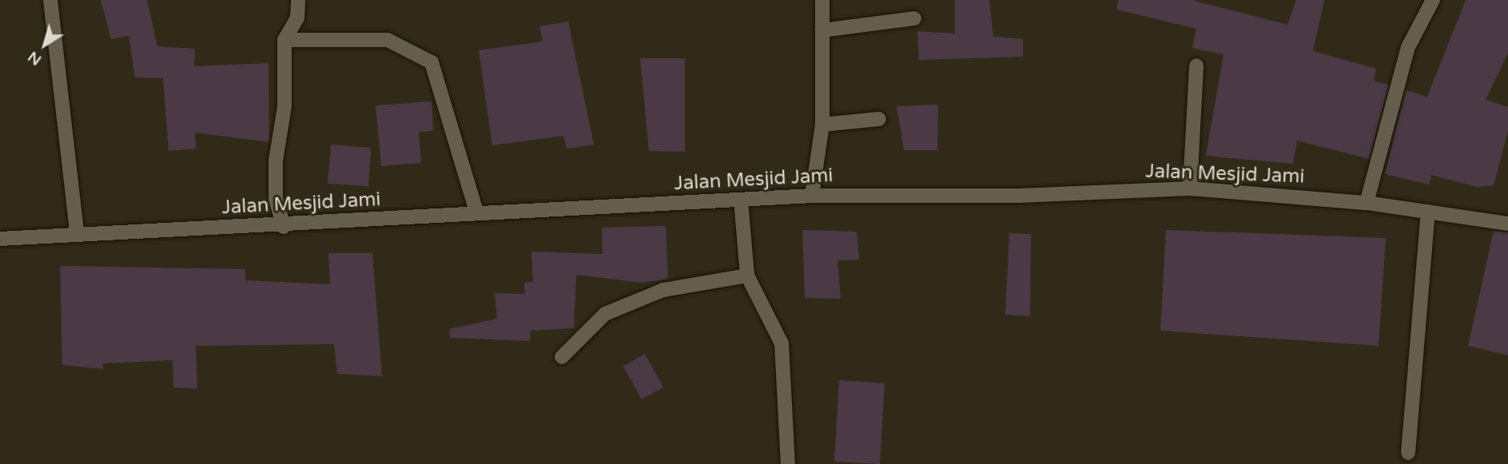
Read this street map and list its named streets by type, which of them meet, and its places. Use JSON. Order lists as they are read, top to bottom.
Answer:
{
  "streets": {
    "street": ["Jalan Mesjid Jami"]
  },
  "north": "bottom left"
}
